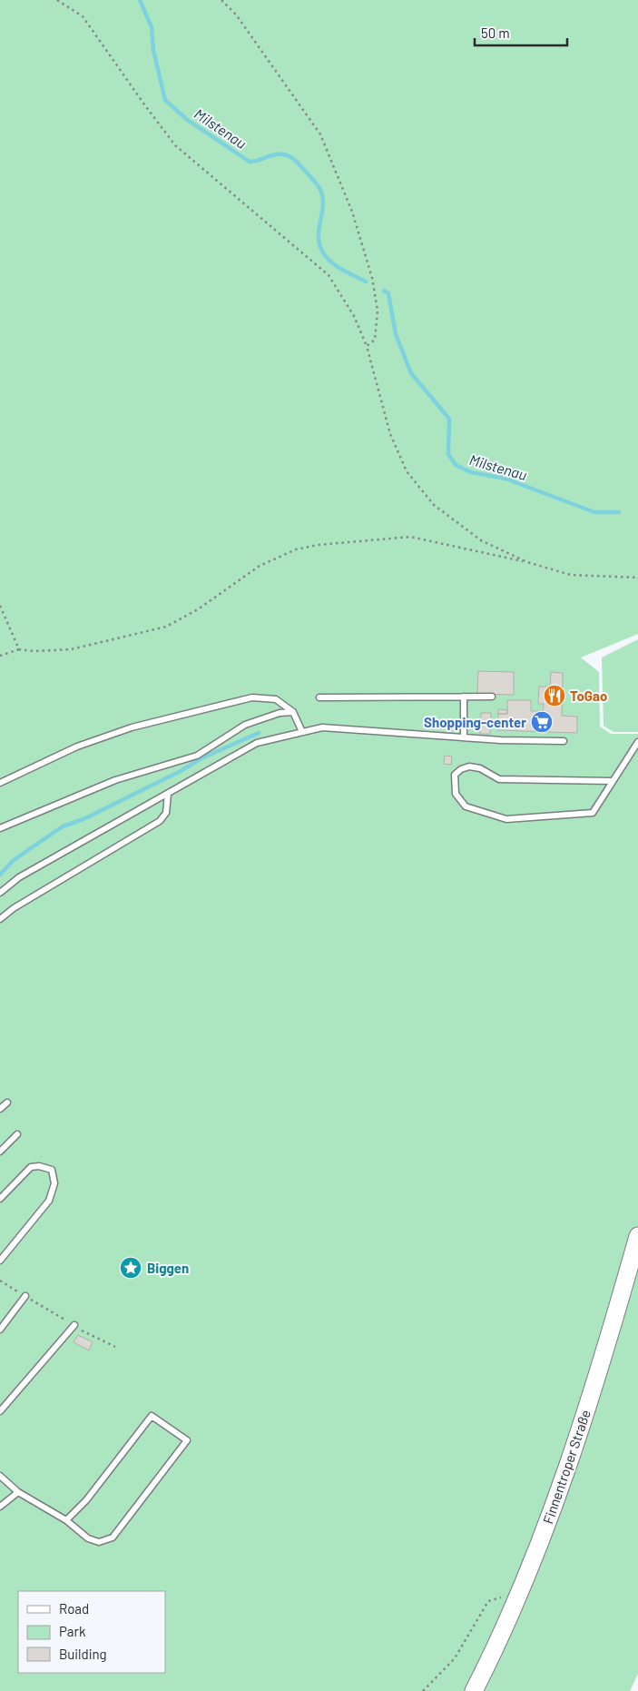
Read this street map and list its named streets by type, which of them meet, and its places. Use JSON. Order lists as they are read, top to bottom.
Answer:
{
  "streets": {
    "main road": ["Finnentroper Straße"]
  },
  "water": ["Milstenau"],
  "places": {
    "restaurant": ["ToGao"],
    "supermarket": ["Shopping-center"],
    "place": ["Biggen"]
  },
  "legend": ["Road", "Park", "Building"],
  "scale_bar": "50 m"
}
